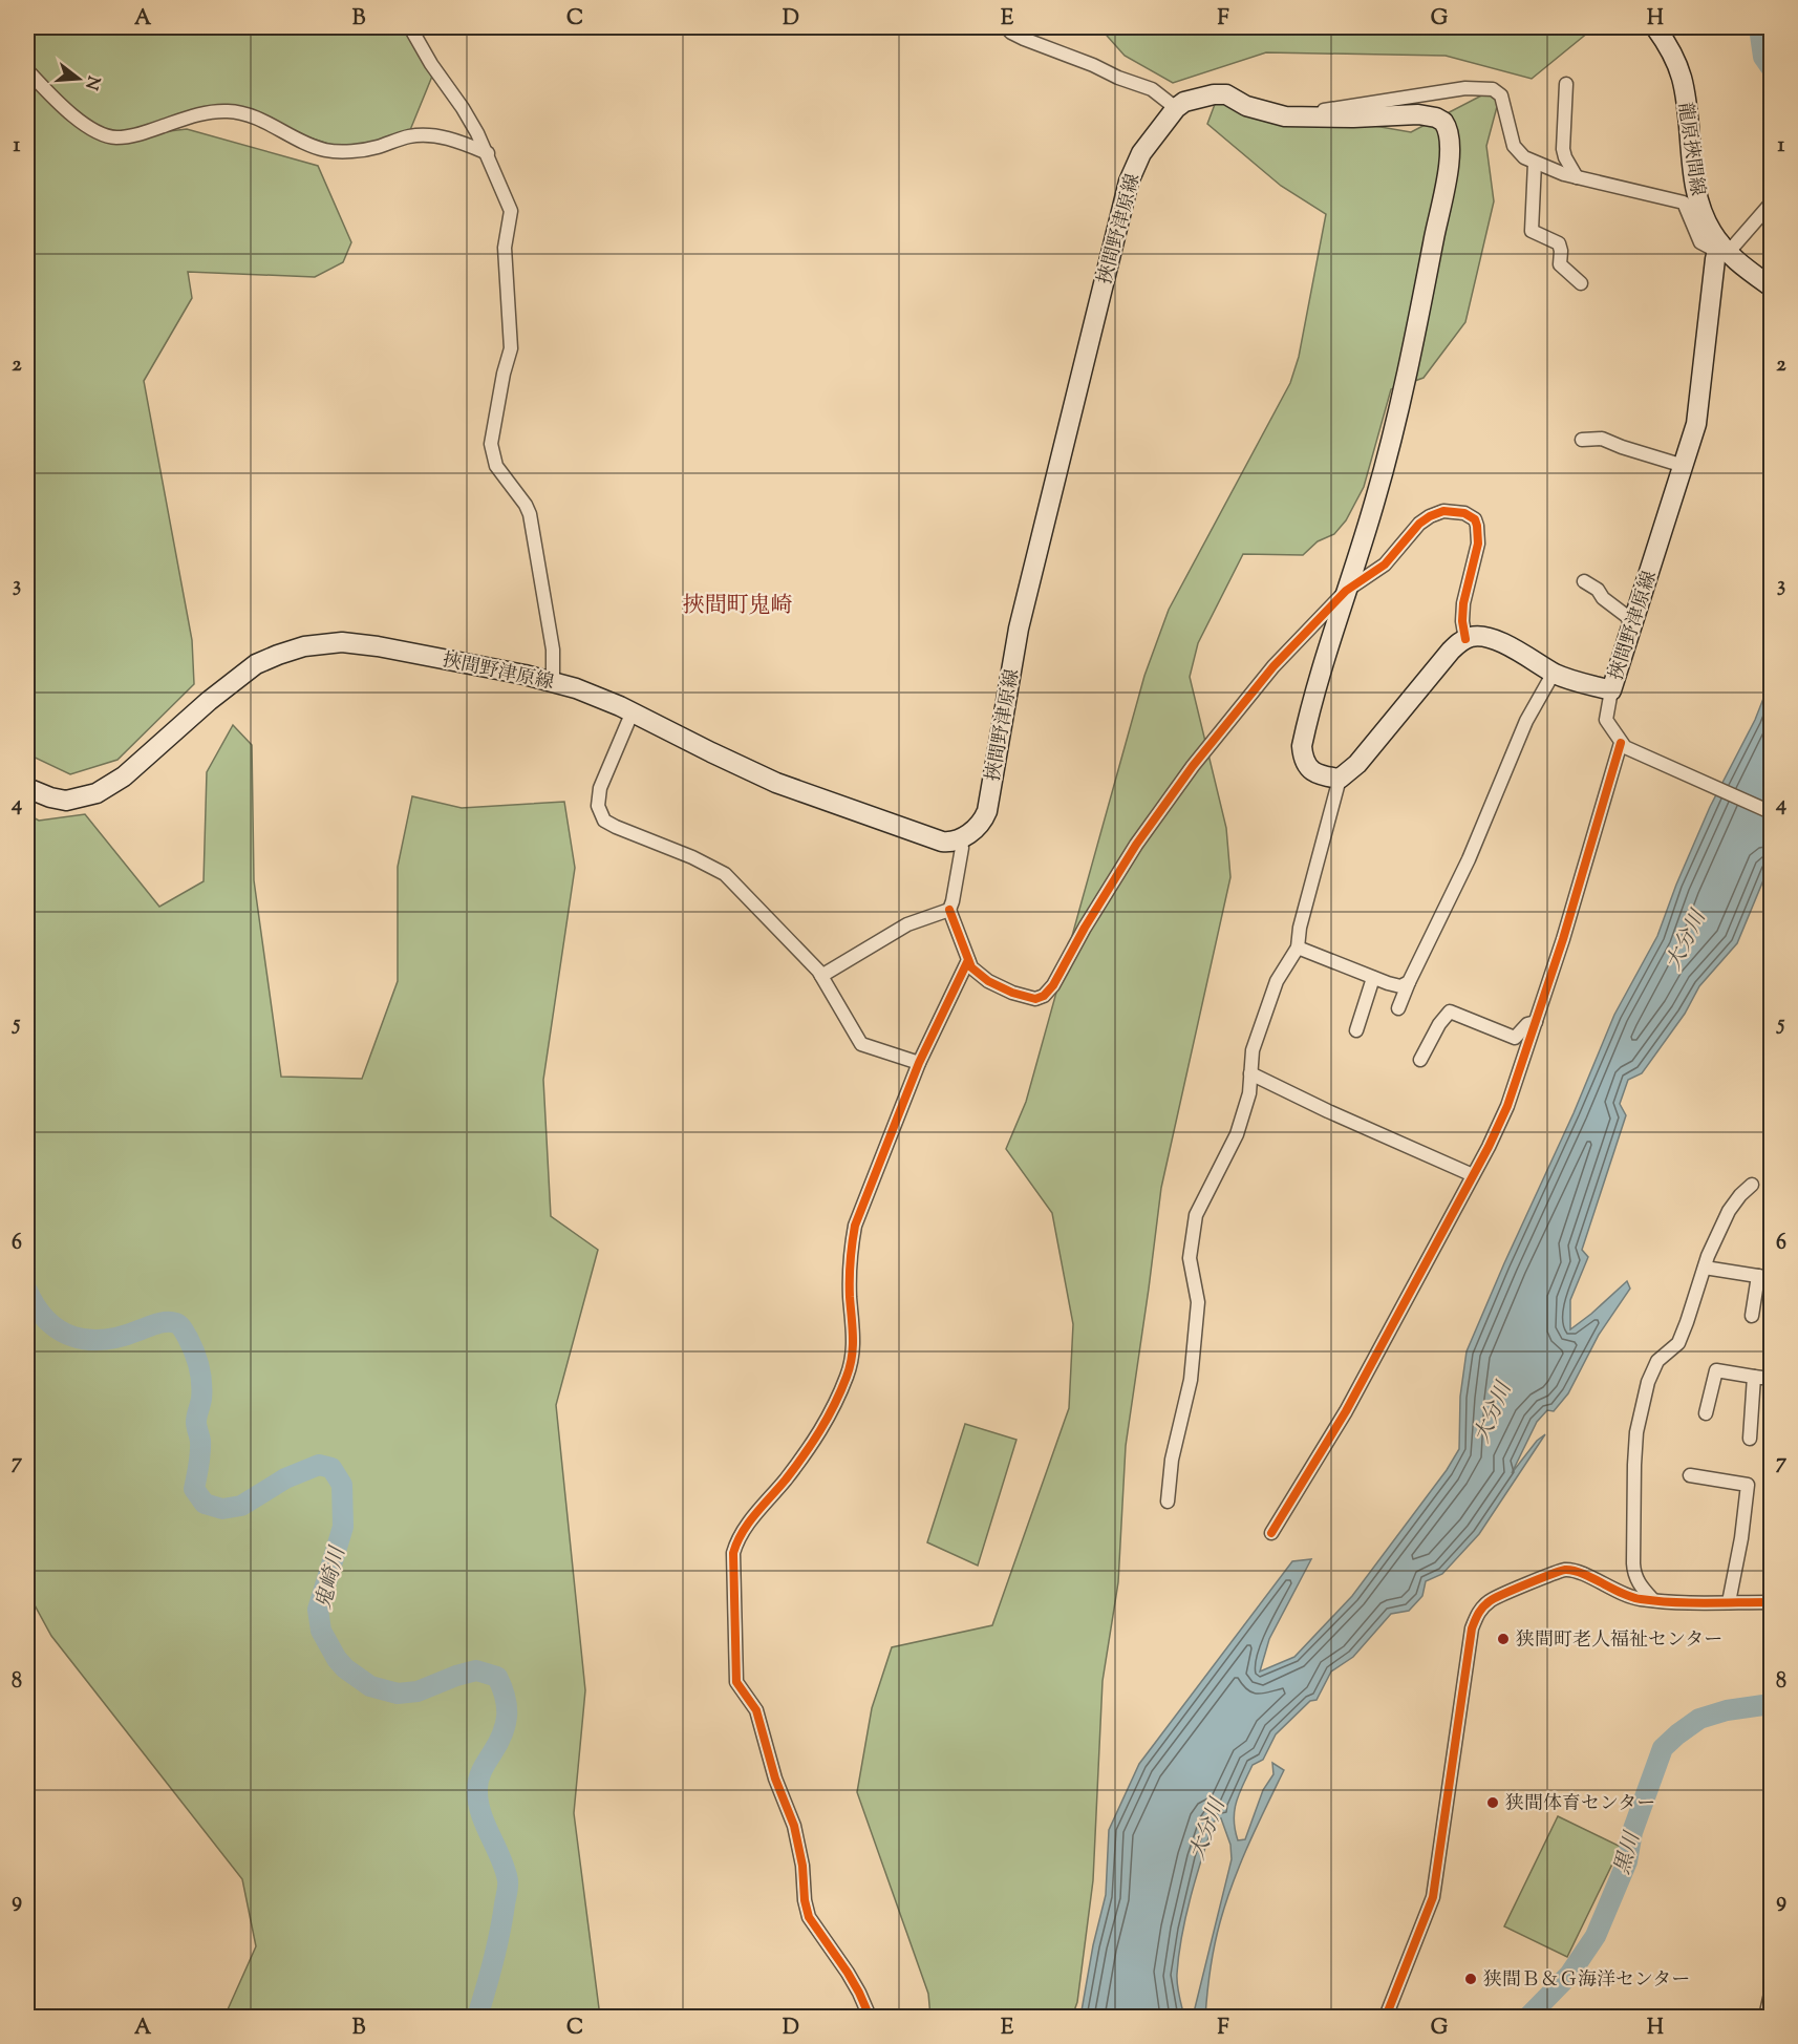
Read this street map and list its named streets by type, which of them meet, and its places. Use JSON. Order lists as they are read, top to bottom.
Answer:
{
  "streets": {
    "main road": ["龍原挾間線", "挾間野津原線"]
  },
  "crossings": [
    ["龍原挾間線", "挾間野津原線"]
  ],
  "districts": ["挾間町鬼崎"],
  "water": ["大分川", "鬼崎川", "黒川"],
  "places": ["狭間町老人福祉センター", "狭間体育センター", "狭間Ｂ＆Ｇ海洋センター"],
  "north": "right",
  "grid": {
    "columns": [
      "A",
      "B",
      "C",
      "D",
      "E",
      "F",
      "G",
      "H"
    ],
    "rows": [
      "1",
      "2",
      "3",
      "4",
      "5",
      "6",
      "7",
      "8",
      "9"
    ]
  }
}
